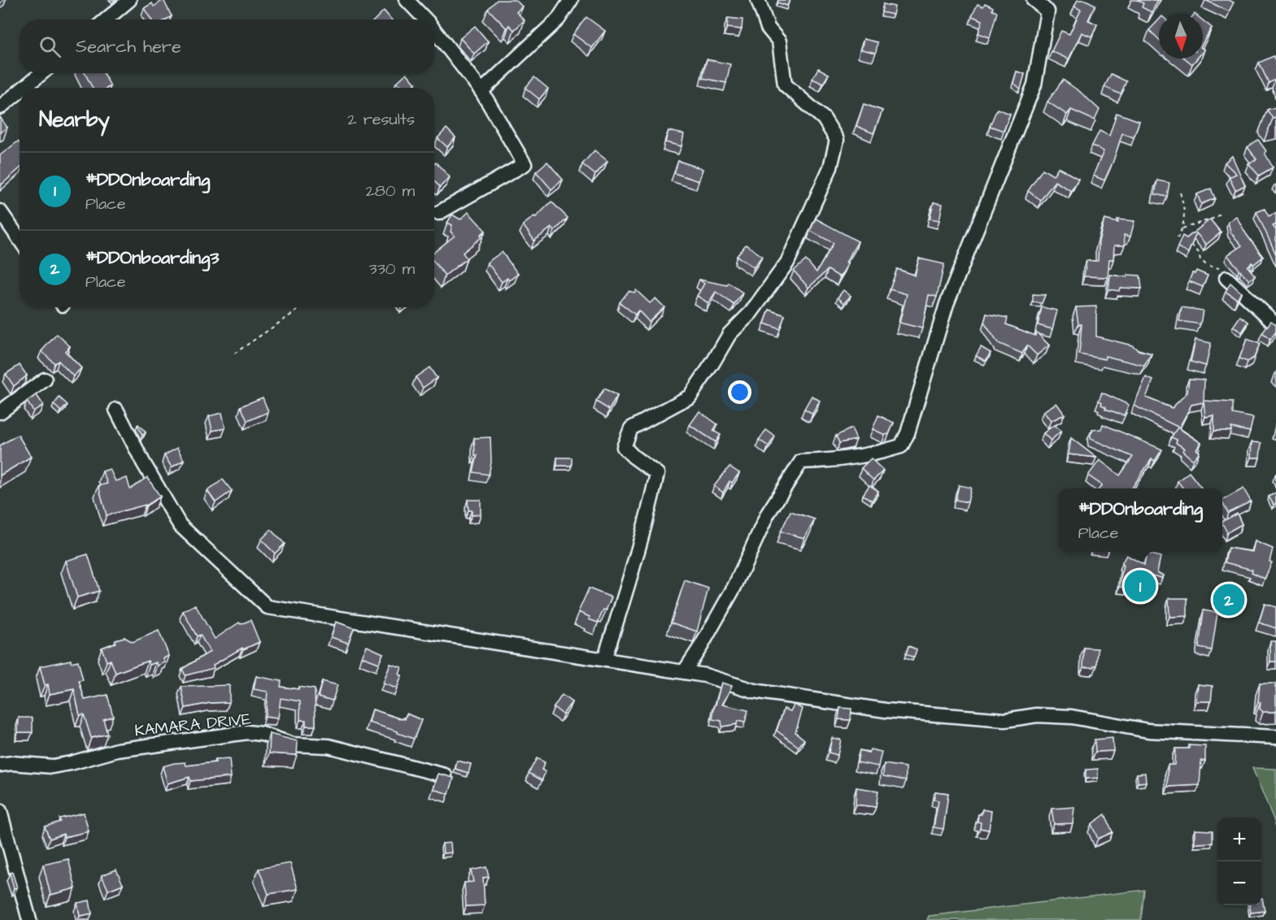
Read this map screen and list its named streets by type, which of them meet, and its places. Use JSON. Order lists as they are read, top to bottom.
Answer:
{
  "streets": {
    "street": ["KAMARA DRIVE"]
  },
  "north": "bottom",
  "page": {
    "search": "Search here",
    "heading": ["Nearby", "2 results"],
    "list": [
      {
        "mark": "1",
        "name": "#DDOnboarding",
        "note": "Place",
        "value": "280 m"
      },
      {
        "mark": "2",
        "name": "#DDOnboarding3",
        "note": "Place",
        "value": "330 m"
      }
    ],
    "popup": ["#DDOnboarding", "Place"],
    "pins": ["1", "2"],
    "map_buttons": ["+", "−"]
  }
}
